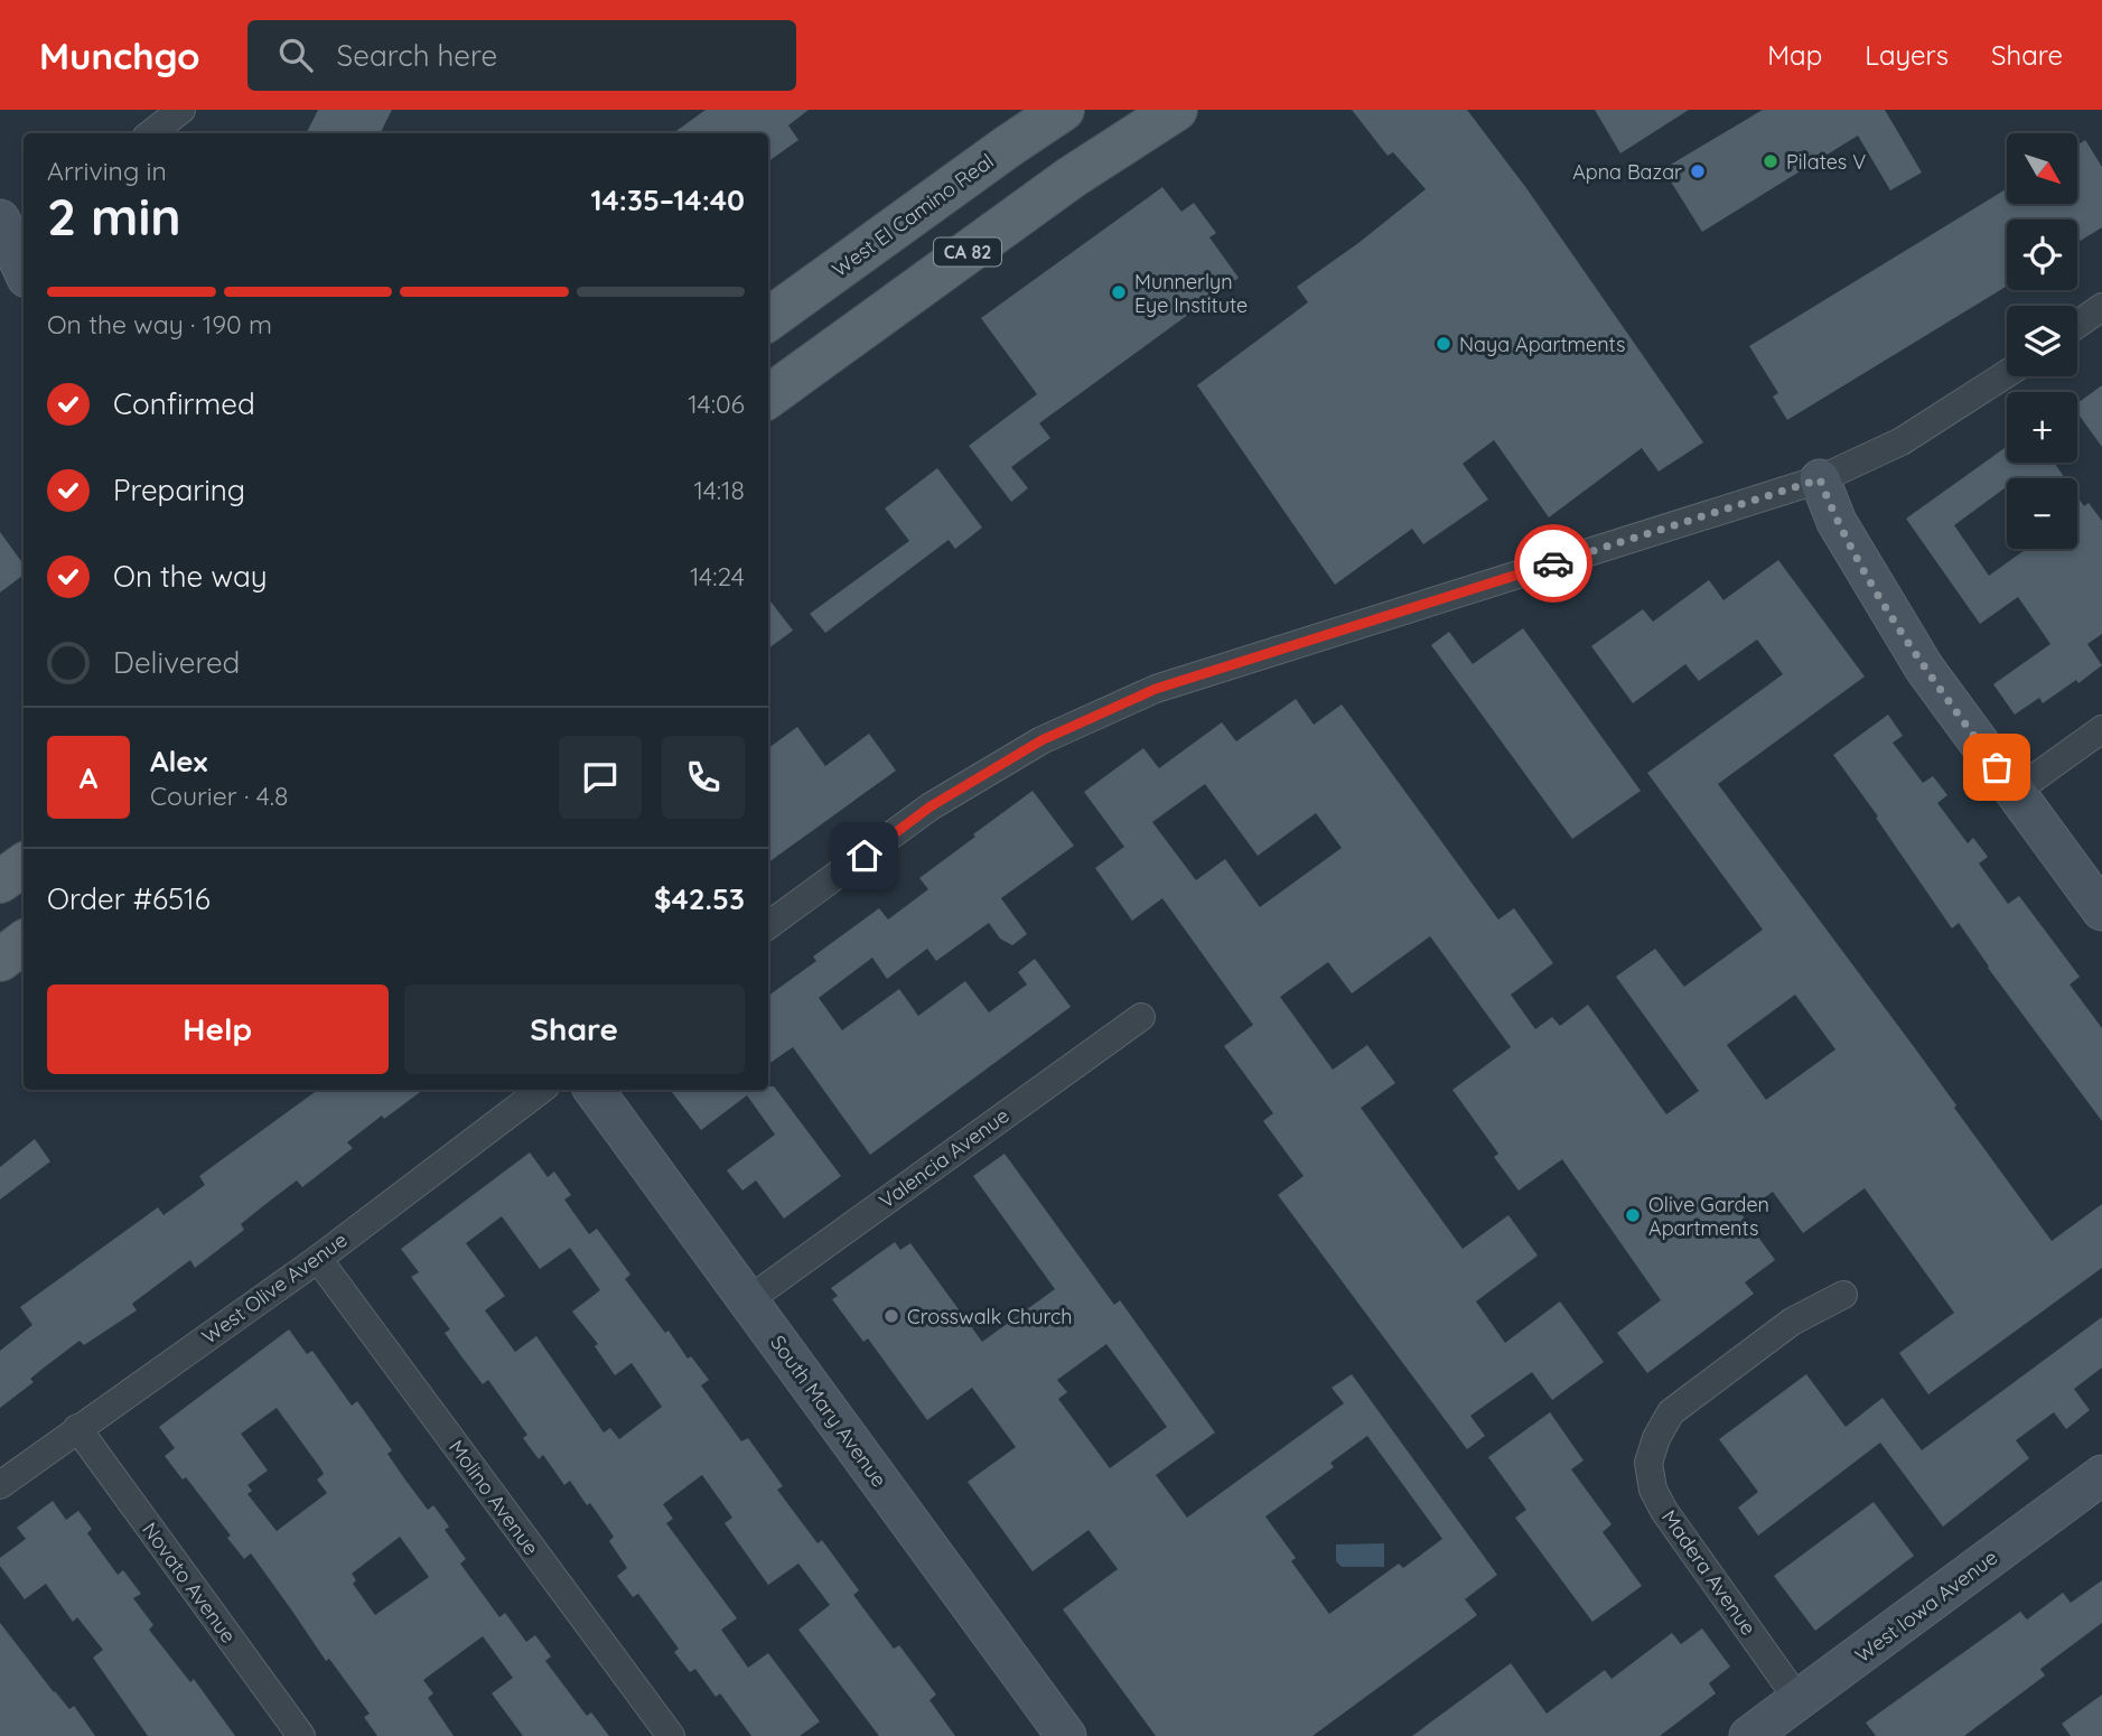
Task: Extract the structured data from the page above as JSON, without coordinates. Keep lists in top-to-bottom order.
{
  "streets": {
    "main road": ["West El Camino Real", "CA 82"],
    "street": [
      "Valencia Avenue",
      "West Olive Avenue",
      "South Mary Avenue",
      "Molino Avenue",
      "Madera Avenue",
      "Novato Avenue",
      "West Iowa Avenue"
    ]
  },
  "crossings": [
    ["Valencia Avenue", "South Mary Avenue"],
    ["West Olive Avenue", "Molino Avenue"],
    ["West Olive Avenue", "Novato Avenue"],
    ["Madera Avenue", "West Iowa Avenue"]
  ],
  "places": [
    "Pilates V",
    "Apna Bazar",
    "Munnerlyn Eye Institute",
    "Naya Apartments",
    "Olive Garden Apartments",
    "Crosswalk Church"
  ],
  "north": "bottom right",
  "page": {
    "header": "Munchgo",
    "search": "Search here",
    "nav": ["Map", "Layers", "Share"],
    "map_buttons": ["+", "−"],
    "heading": ["2 min", "Arriving in", "14:35–14:40"],
    "panel": [
      "Alex",
      "Courier · 4.8",
      "Order #6516",
      "$42.53"
    ],
    "bar": "On the way · 190 m",
    "list": [
      ["Confirmed", "14:06"],
      ["Preparing", "14:18"],
      ["On the way", "14:24"],
      "Delivered"
    ],
    "round": "A",
    "buttons": ["Help", "Share"]
  }
}
